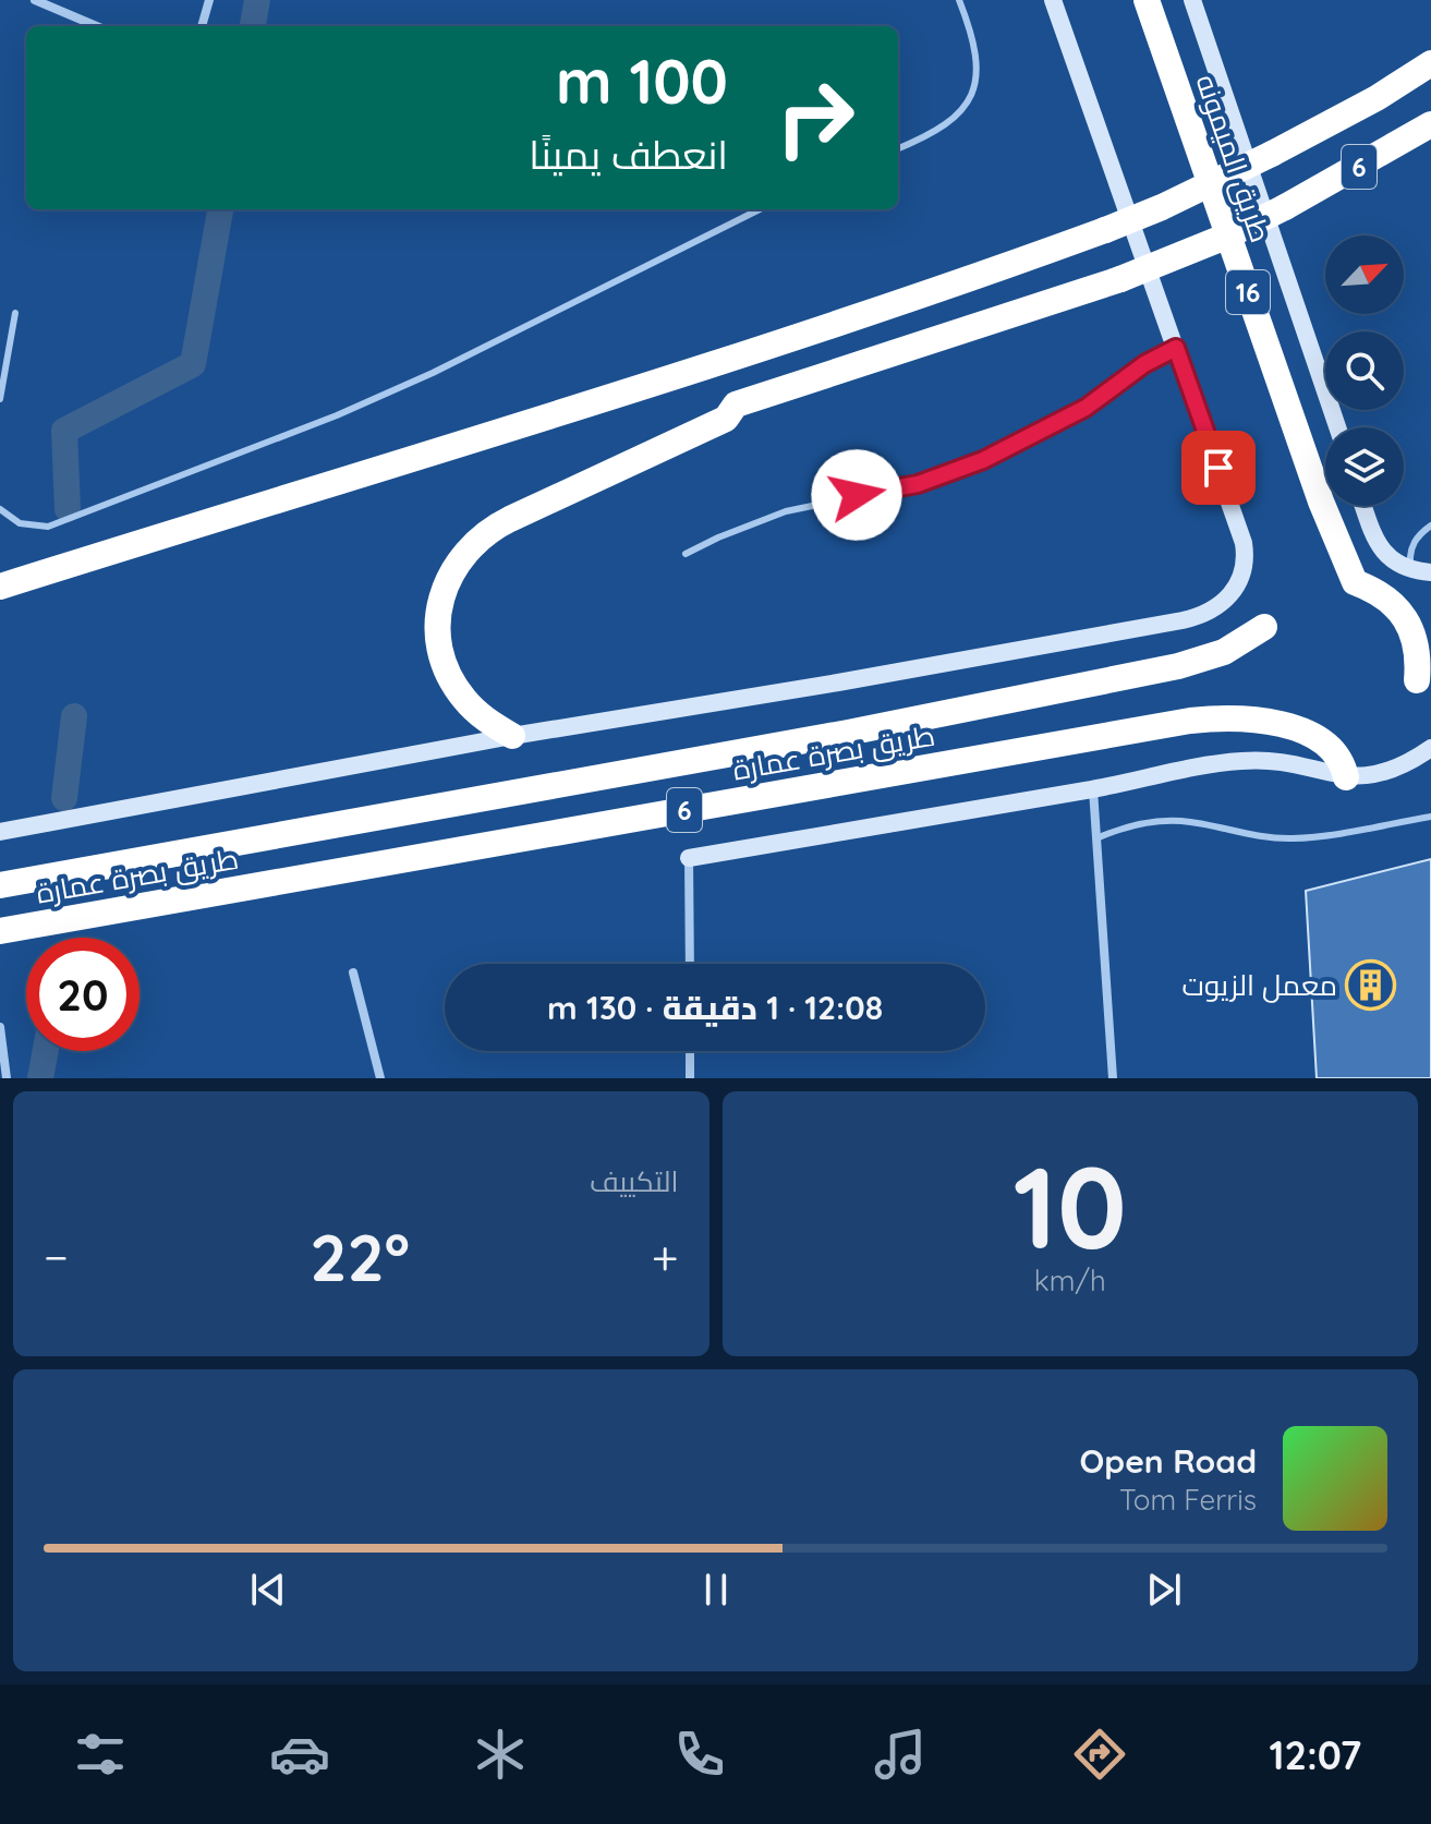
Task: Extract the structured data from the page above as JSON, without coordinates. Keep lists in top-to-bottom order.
{
  "streets": {
    "highway": [
      "طريق الميمونه",
      "6",
      "16",
      "طريق بصرة عمارة"
    ]
  },
  "places": {
    "building": ["معمل الزيوت"]
  },
  "north": "top right",
  "page": {
    "turn": ["100 m", "انعطف يمينًا"],
    "limit": "20",
    "trip": "12:08 · 1 دقيقة · 130 m",
    "tile": [
      ["10", "km/h"],
      "التكييف"
    ],
    "heat": ["−", "22°", "+"],
    "song": ["Open Road", "Tom Ferris"],
    "tabs": "12:07"
  }
}
